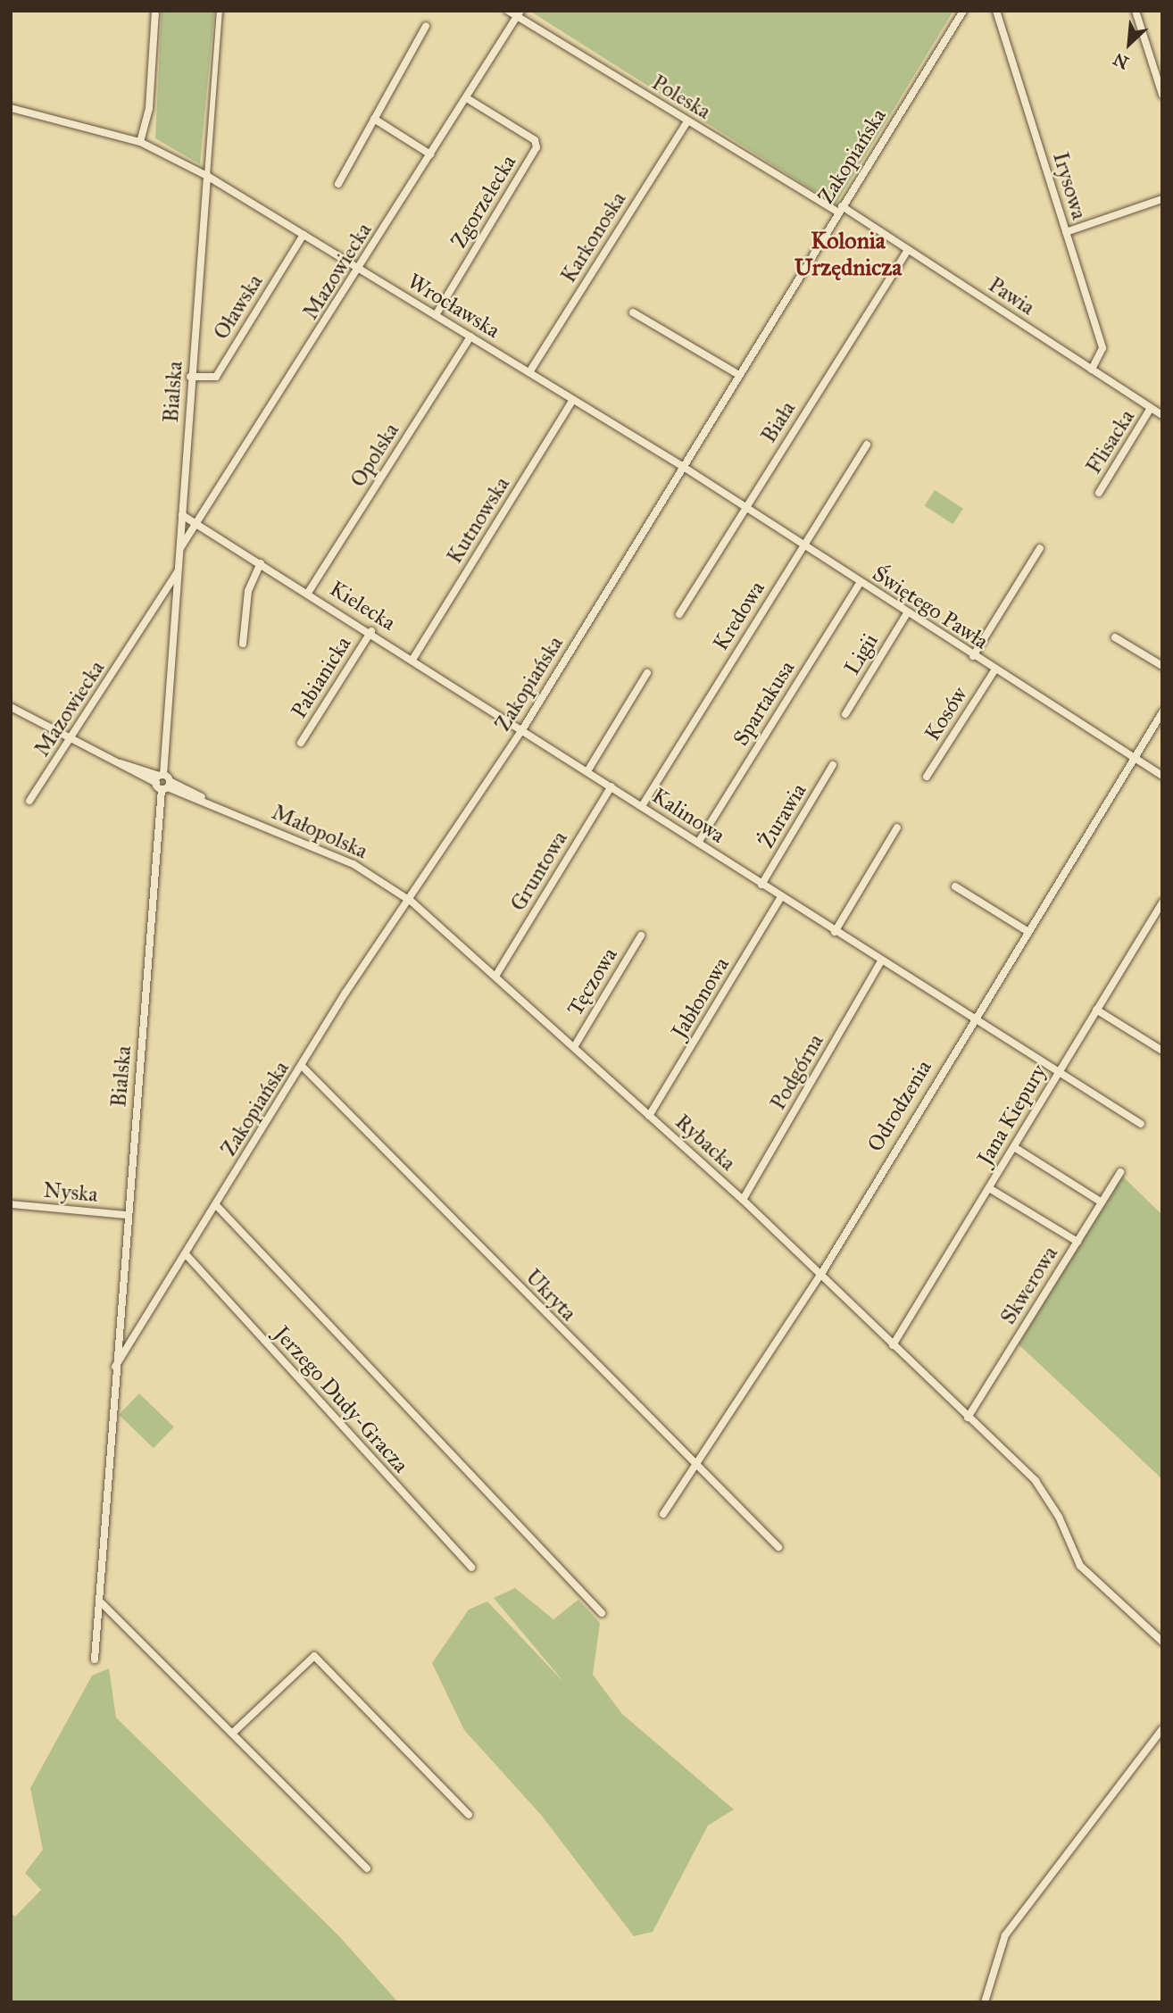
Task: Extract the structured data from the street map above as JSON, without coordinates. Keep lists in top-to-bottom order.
{
  "streets": {
    "street": [
      "Poleska",
      "Zakopiańska",
      "Irysowa",
      "Zgorzelecka",
      "Karkonoska",
      "Mazowiecka",
      "Pawia",
      "Wrocławska",
      "Oławska",
      "Bialska",
      "Biała",
      "Flisacka",
      "Opolska",
      "Kutnowska",
      "Kielecka",
      "Świętego Pawła",
      "Kredowa",
      "Ligii",
      "Pabianicka",
      "Spartakusa",
      "Kosów",
      "Kalinowa",
      "Żurawia",
      "Małopolska",
      "Gruntowa",
      "Tęczowa",
      "Jabłonowa",
      "Podgórna",
      "Odrodzenia",
      "Jana Kiepury",
      "Rybacka",
      "Nyska",
      "Skwerowa",
      "Ukryta",
      "Jerzego Dudy-Gracza"
    ]
  },
  "crossings": [
    ["Poleska", "Zakopiańska"],
    ["Poleska", "Karkonoska"],
    ["Poleska", "Mazowiecka"],
    ["Poleska", "Pawia"],
    ["Zakopiańska", "Pawia"],
    ["Zakopiańska", "Wrocławska"],
    ["Zakopiańska", "Bialska"],
    ["Zakopiańska", "Kielecka"],
    ["Zakopiańska", "Świętego Pawła"],
    ["Zakopiańska", "Kalinowa"],
    ["Zakopiańska", "Małopolska"],
    ["Zakopiańska", "Rybacka"],
    ["Zakopiańska", "Ukryta"],
    ["Zakopiańska", "Jerzego Dudy-Gracza"],
    ["Irysowa", "Pawia"],
    ["Zgorzelecka", "Mazowiecka"],
    ["Zgorzelecka", "Wrocławska"],
    ["Karkonoska", "Wrocławska"],
    ["Mazowiecka", "Wrocławska"],
    ["Mazowiecka", "Bialska"],
    ["Mazowiecka", "Kielecka"],
    ["Mazowiecka", "Małopolska"],
    ["Pawia", "Biała"],
    ["Pawia", "Flisacka"],
    ["Wrocławska", "Oławska"],
    ["Wrocławska", "Bialska"],
    ["Wrocławska", "Opolska"],
    ["Wrocławska", "Kutnowska"],
    ["Wrocławska", "Świętego Pawła"],
    ["Oławska", "Bialska"],
    ["Bialska", "Kielecka"],
    ["Bialska", "Małopolska"],
    ["Bialska", "Nyska"],
    ["Biała", "Świętego Pawła"],
    ["Opolska", "Kielecka"],
    ["Kutnowska", "Kielecka"],
    ["Kielecka", "Pabianicka"],
    ["Kielecka", "Kalinowa"],
    ["Świętego Pawła", "Kredowa"],
    ["Świętego Pawła", "Ligii"],
    ["Świętego Pawła", "Spartakusa"],
    ["Świętego Pawła", "Kosów"],
    ["Świętego Pawła", "Odrodzenia"],
    ["Kredowa", "Kalinowa"],
    ["Spartakusa", "Kalinowa"],
    ["Kalinowa", "Żurawia"],
    ["Kalinowa", "Gruntowa"],
    ["Kalinowa", "Jabłonowa"],
    ["Kalinowa", "Podgórna"],
    ["Kalinowa", "Odrodzenia"],
    ["Kalinowa", "Jana Kiepury"],
    ["Małopolska", "Rybacka"],
    ["Gruntowa", "Rybacka"],
    ["Tęczowa", "Rybacka"],
    ["Jabłonowa", "Rybacka"],
    ["Podgórna", "Rybacka"],
    ["Odrodzenia", "Rybacka"],
    ["Odrodzenia", "Ukryta"],
    ["Jana Kiepury", "Rybacka"],
    ["Rybacka", "Skwerowa"]
  ],
  "districts": ["Kolonia Urzędnicza"],
  "north": "bottom left"
}
